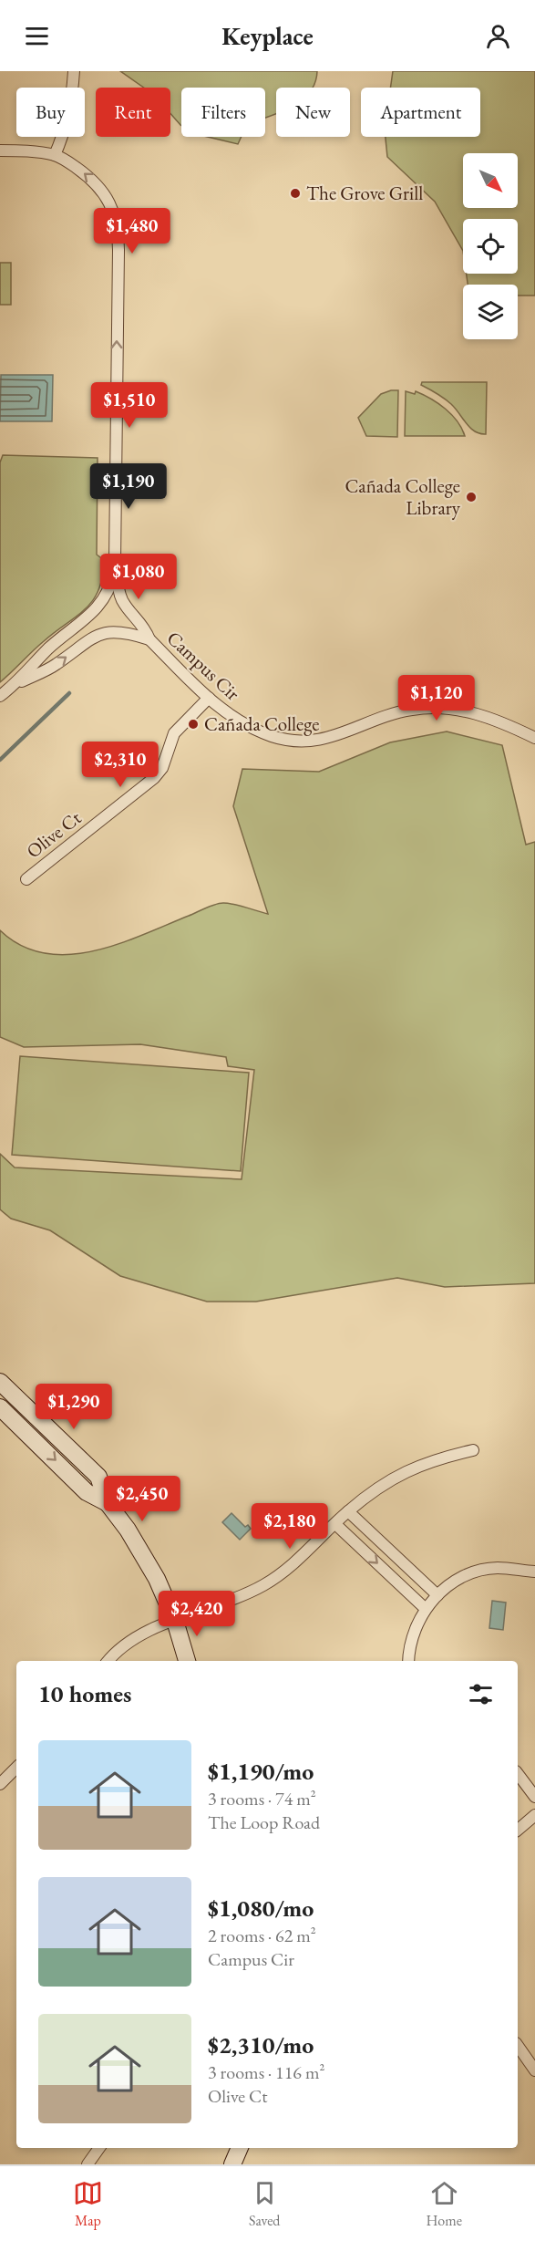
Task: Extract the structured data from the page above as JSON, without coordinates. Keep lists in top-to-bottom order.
{
  "streets": {
    "street": ["Campus Cir", "Olive Ct"]
  },
  "crossings": [
    ["Campus Cir", "Olive Ct"]
  ],
  "places": ["The Grove Grill", "Cañada College Library", "Cañada College"],
  "north": "bottom right",
  "page": {
    "header": "Keyplace",
    "chip": [
      "Buy",
      "Rent",
      "Filters",
      "New",
      "Apartment"
    ],
    "price": [
      "$1,480",
      "$1,510",
      "$1,190",
      "$1,080",
      "$1,120",
      "$2,310",
      "$1,290",
      "$2,450",
      "$2,180",
      "$2,420"
    ],
    "heading": "10 homes",
    "list": [
      {
        "name": "$1,190/mo",
        "note": "3 rooms · 74 m² · The Loop Road"
      },
      {
        "name": "$1,080/mo",
        "note": "2 rooms · 62 m² · Campus Cir"
      },
      {
        "name": "$2,310/mo",
        "note": "3 rooms · 116 m² · Olive Ct"
      }
    ],
    "tabs": ["Map", "Saved", "Home"]
  }
}
